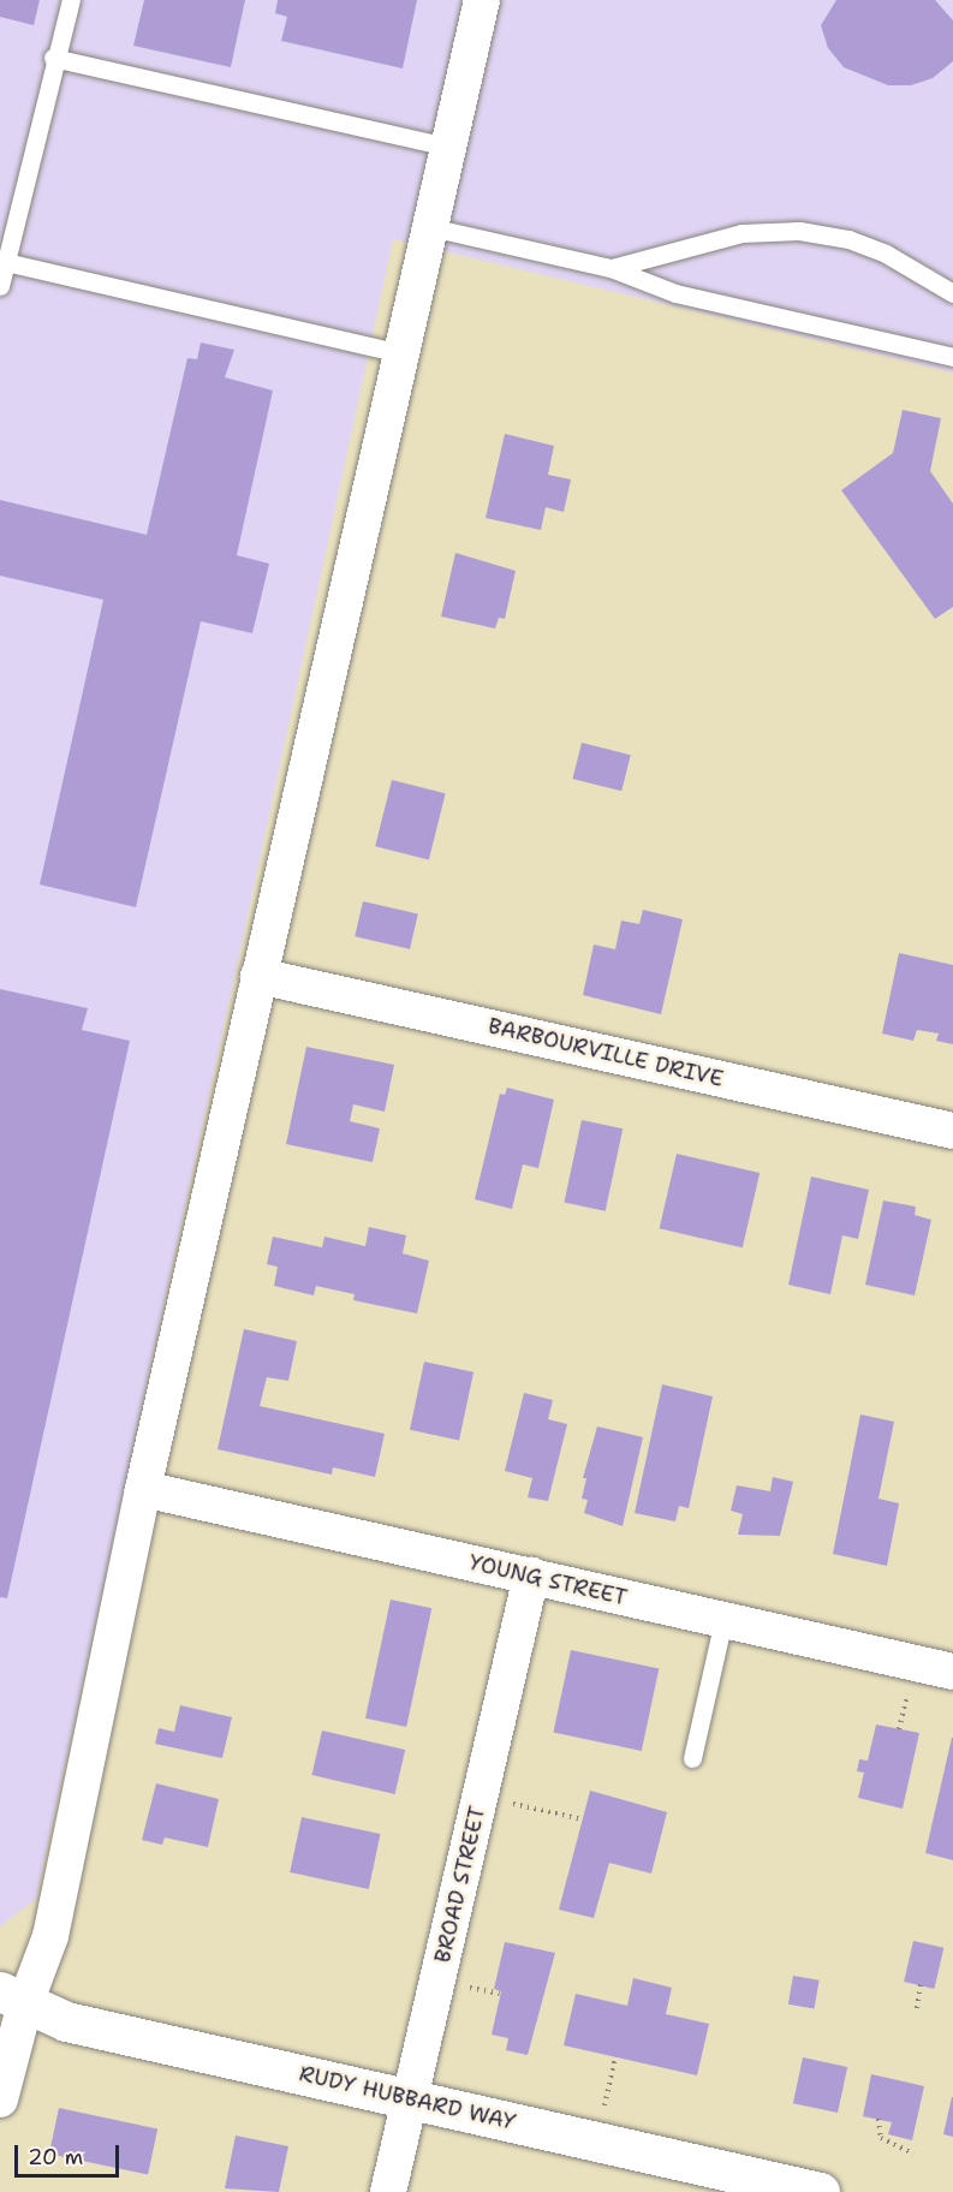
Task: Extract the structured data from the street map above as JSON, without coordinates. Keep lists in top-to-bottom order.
{
  "streets": {
    "street": [
      "BARBOURVILLE DRIVE",
      "YOUNG STREET",
      "BROAD STREET",
      "RUDY HUBBARD WAY"
    ]
  },
  "crossings": [
    ["YOUNG STREET", "BROAD STREET"],
    ["BROAD STREET", "RUDY HUBBARD WAY"]
  ],
  "scale_bar": "20 m"
}
